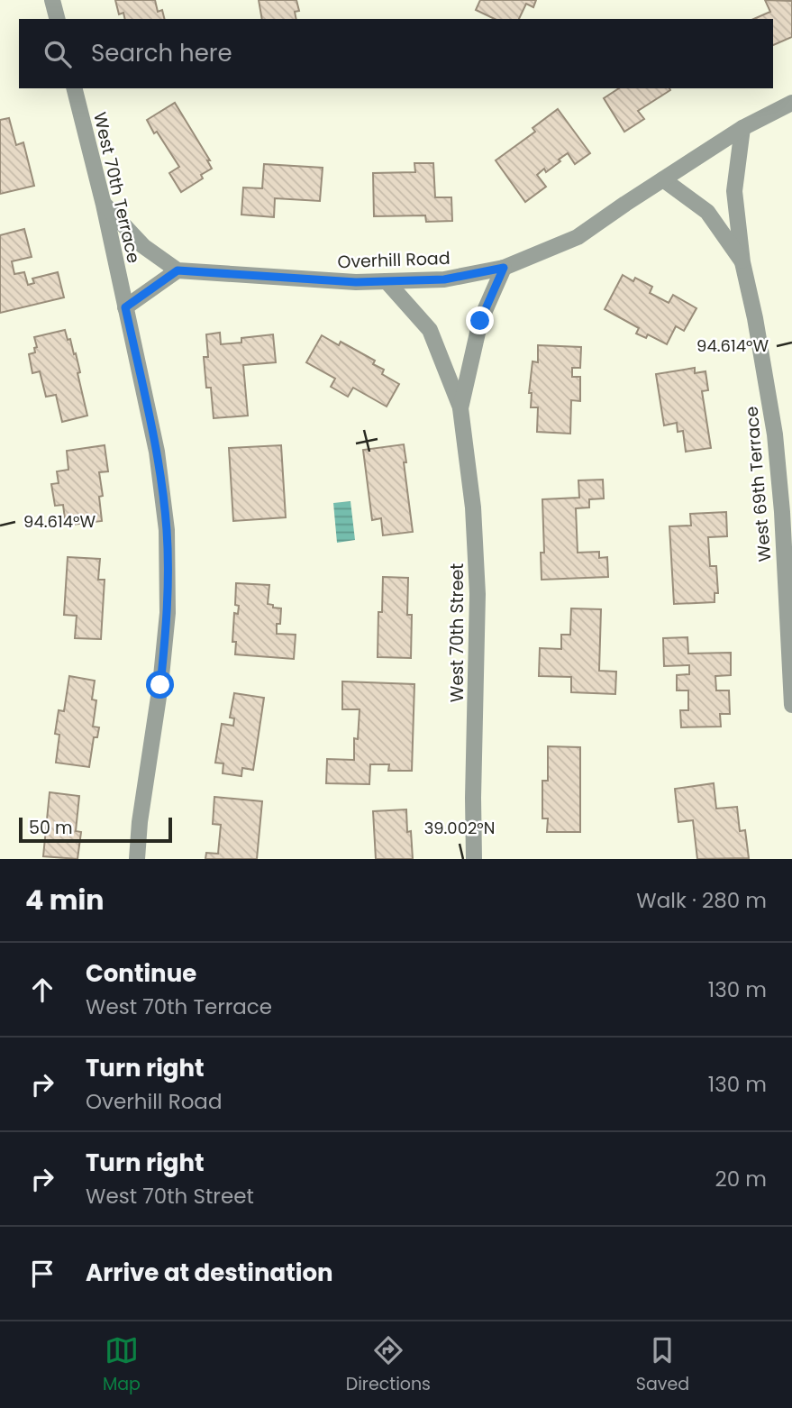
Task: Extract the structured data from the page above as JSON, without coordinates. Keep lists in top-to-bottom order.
{
  "streets": {
    "street": [
      "West 70th Terrace",
      "Overhill Road",
      "West 69th Terrace",
      "West 70th Street"
    ]
  },
  "crossings": [
    ["Overhill Road", "West 69th Terrace"],
    ["Overhill Road", "West 70th Street"]
  ],
  "scale_bar": "50 m",
  "page": {
    "search": "Search here",
    "scale": "50 m",
    "heading": ["4 min", "Walk · 280 m"],
    "list": [
      ["Continue", "West 70th Terrace", "130 m"],
      ["Turn right", "Overhill Road", "130 m"],
      ["Turn right", "West 70th Street", "20 m"],
      "Arrive at destination"
    ],
    "nav": ["Map", "Directions", "Saved"]
  },
  "coordinates": ["94.614°W", "39.002°N"]
}
